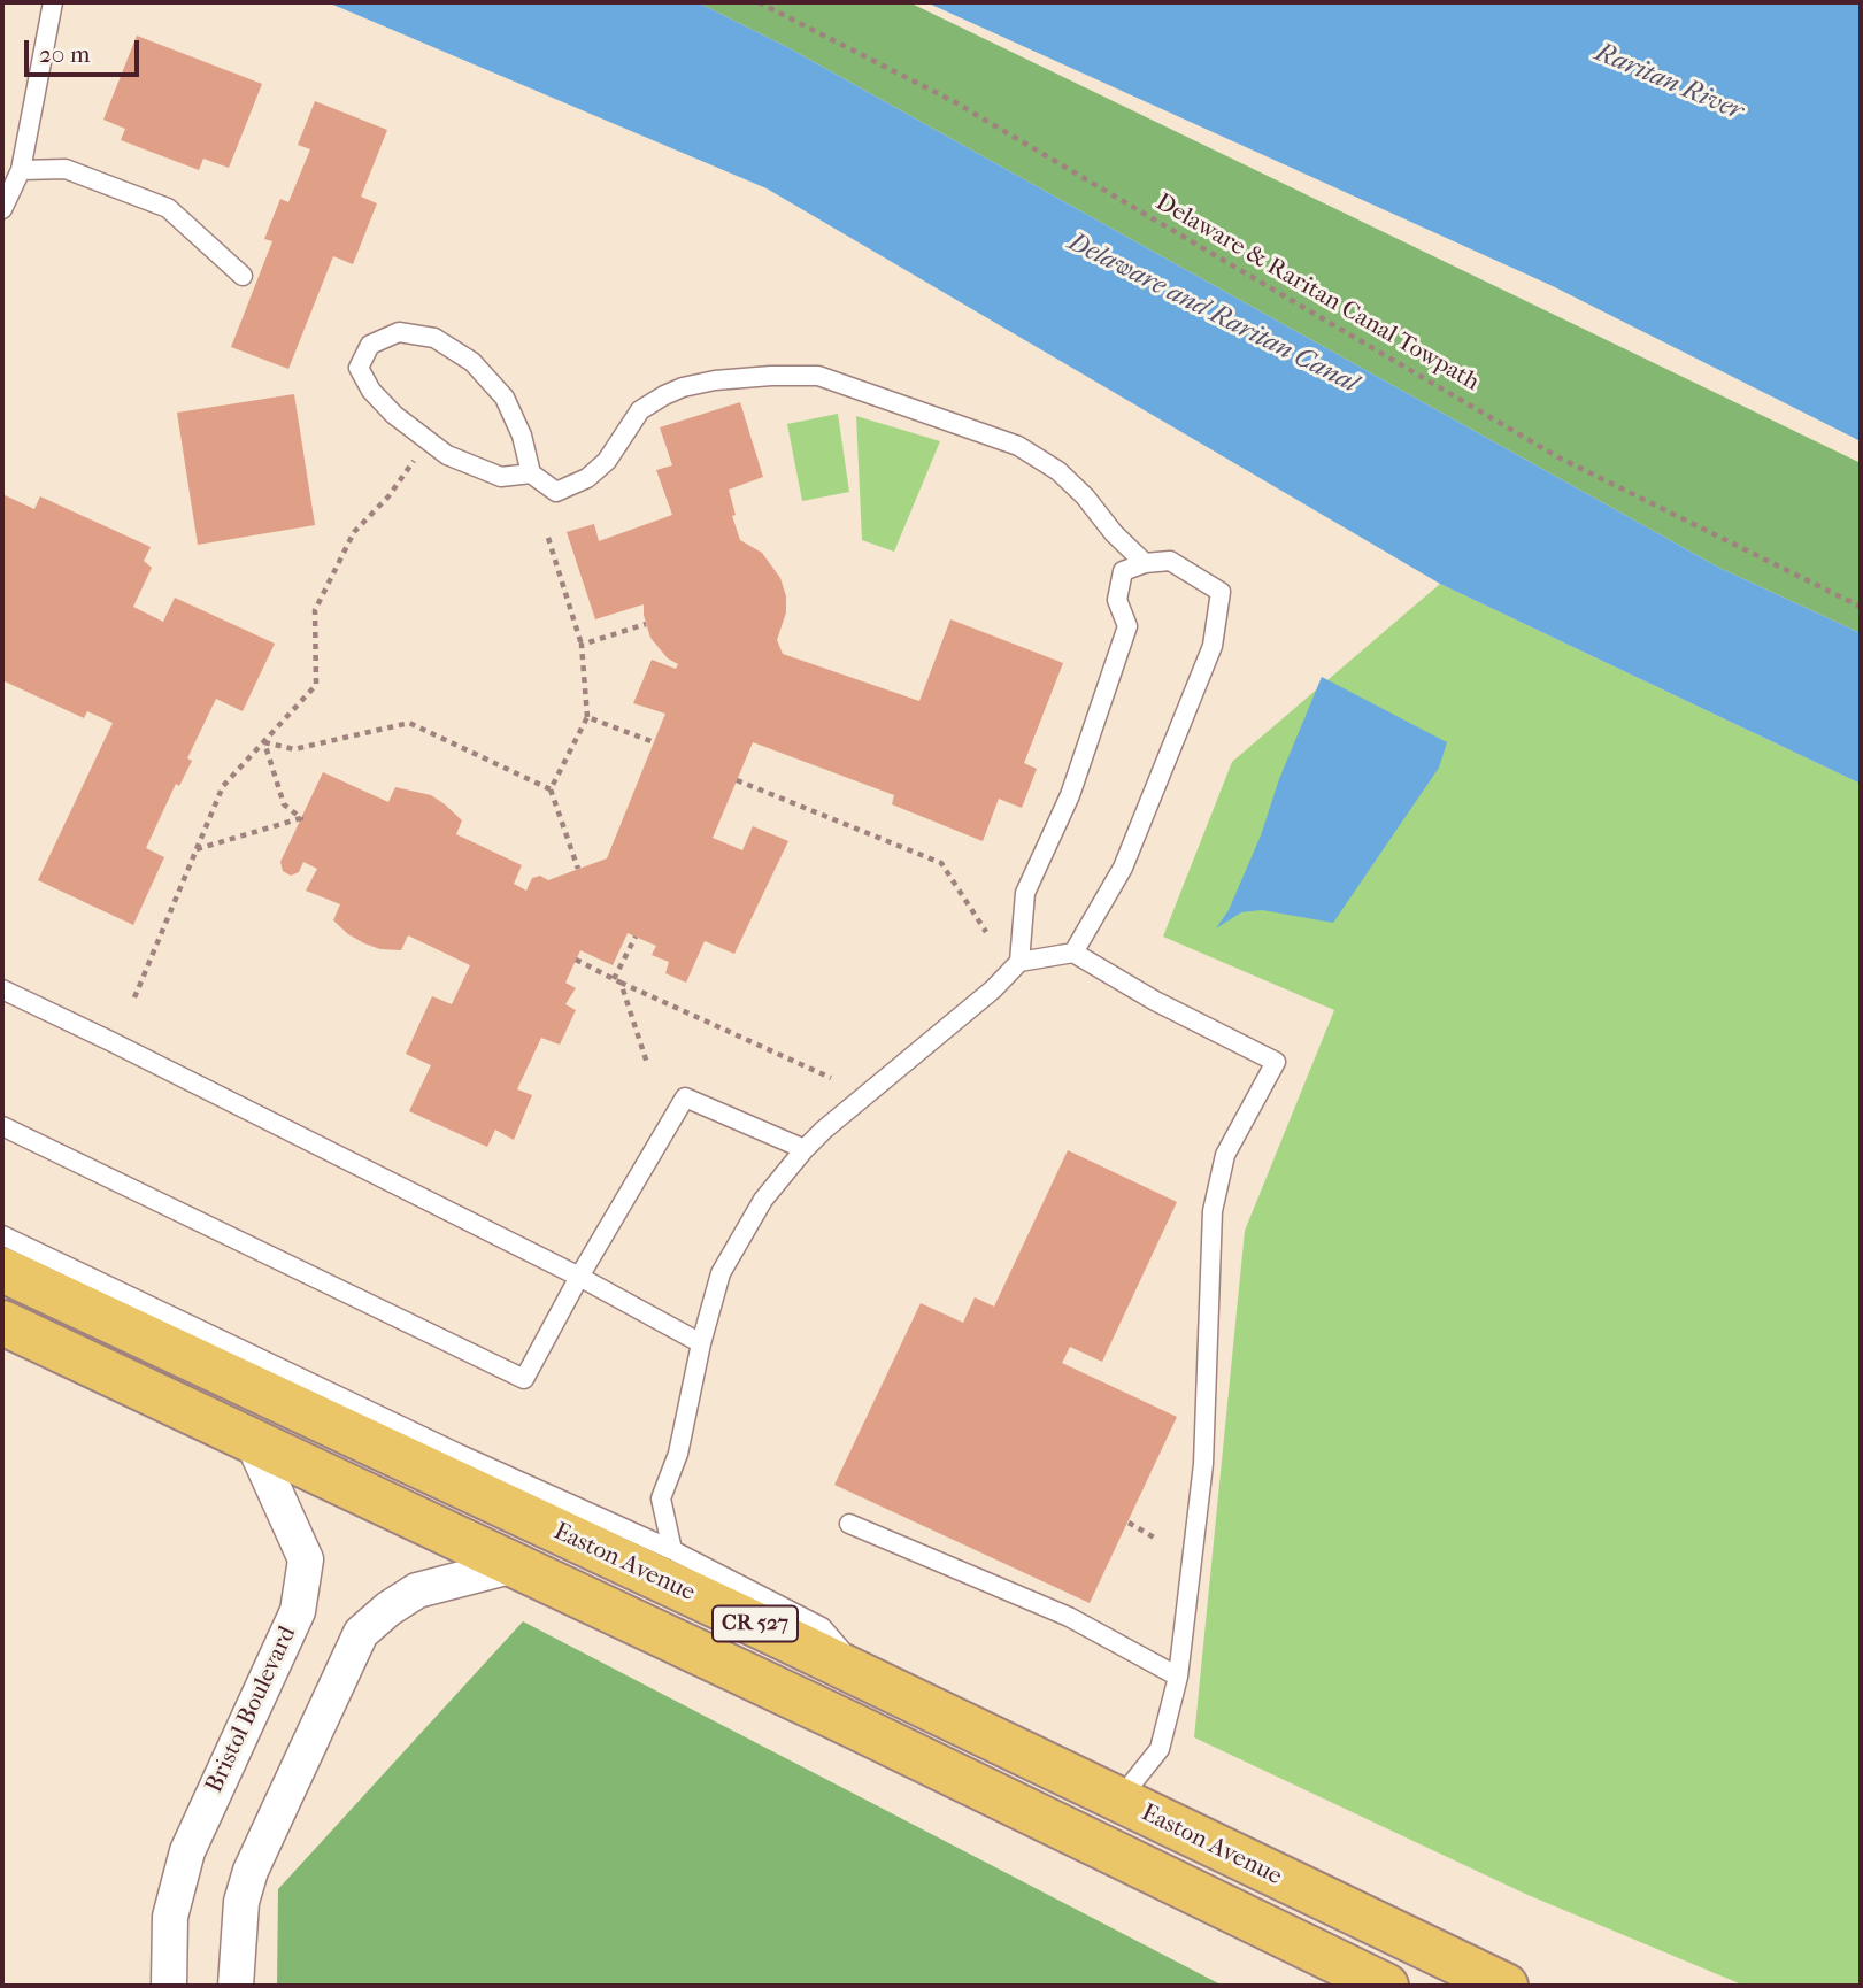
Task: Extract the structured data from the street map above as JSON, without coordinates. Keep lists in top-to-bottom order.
{
  "streets": {
    "main road": ["Easton Avenue", "CR 527"],
    "street": ["Bristol Boulevard"],
    "path": ["Delaware & Raritan Canal Towpath"]
  },
  "crossings": [
    ["Easton Avenue", "Bristol Boulevard"]
  ],
  "water": ["Raritan River", "Delaware and Raritan Canal"],
  "scale_bar": "20 m"
}
